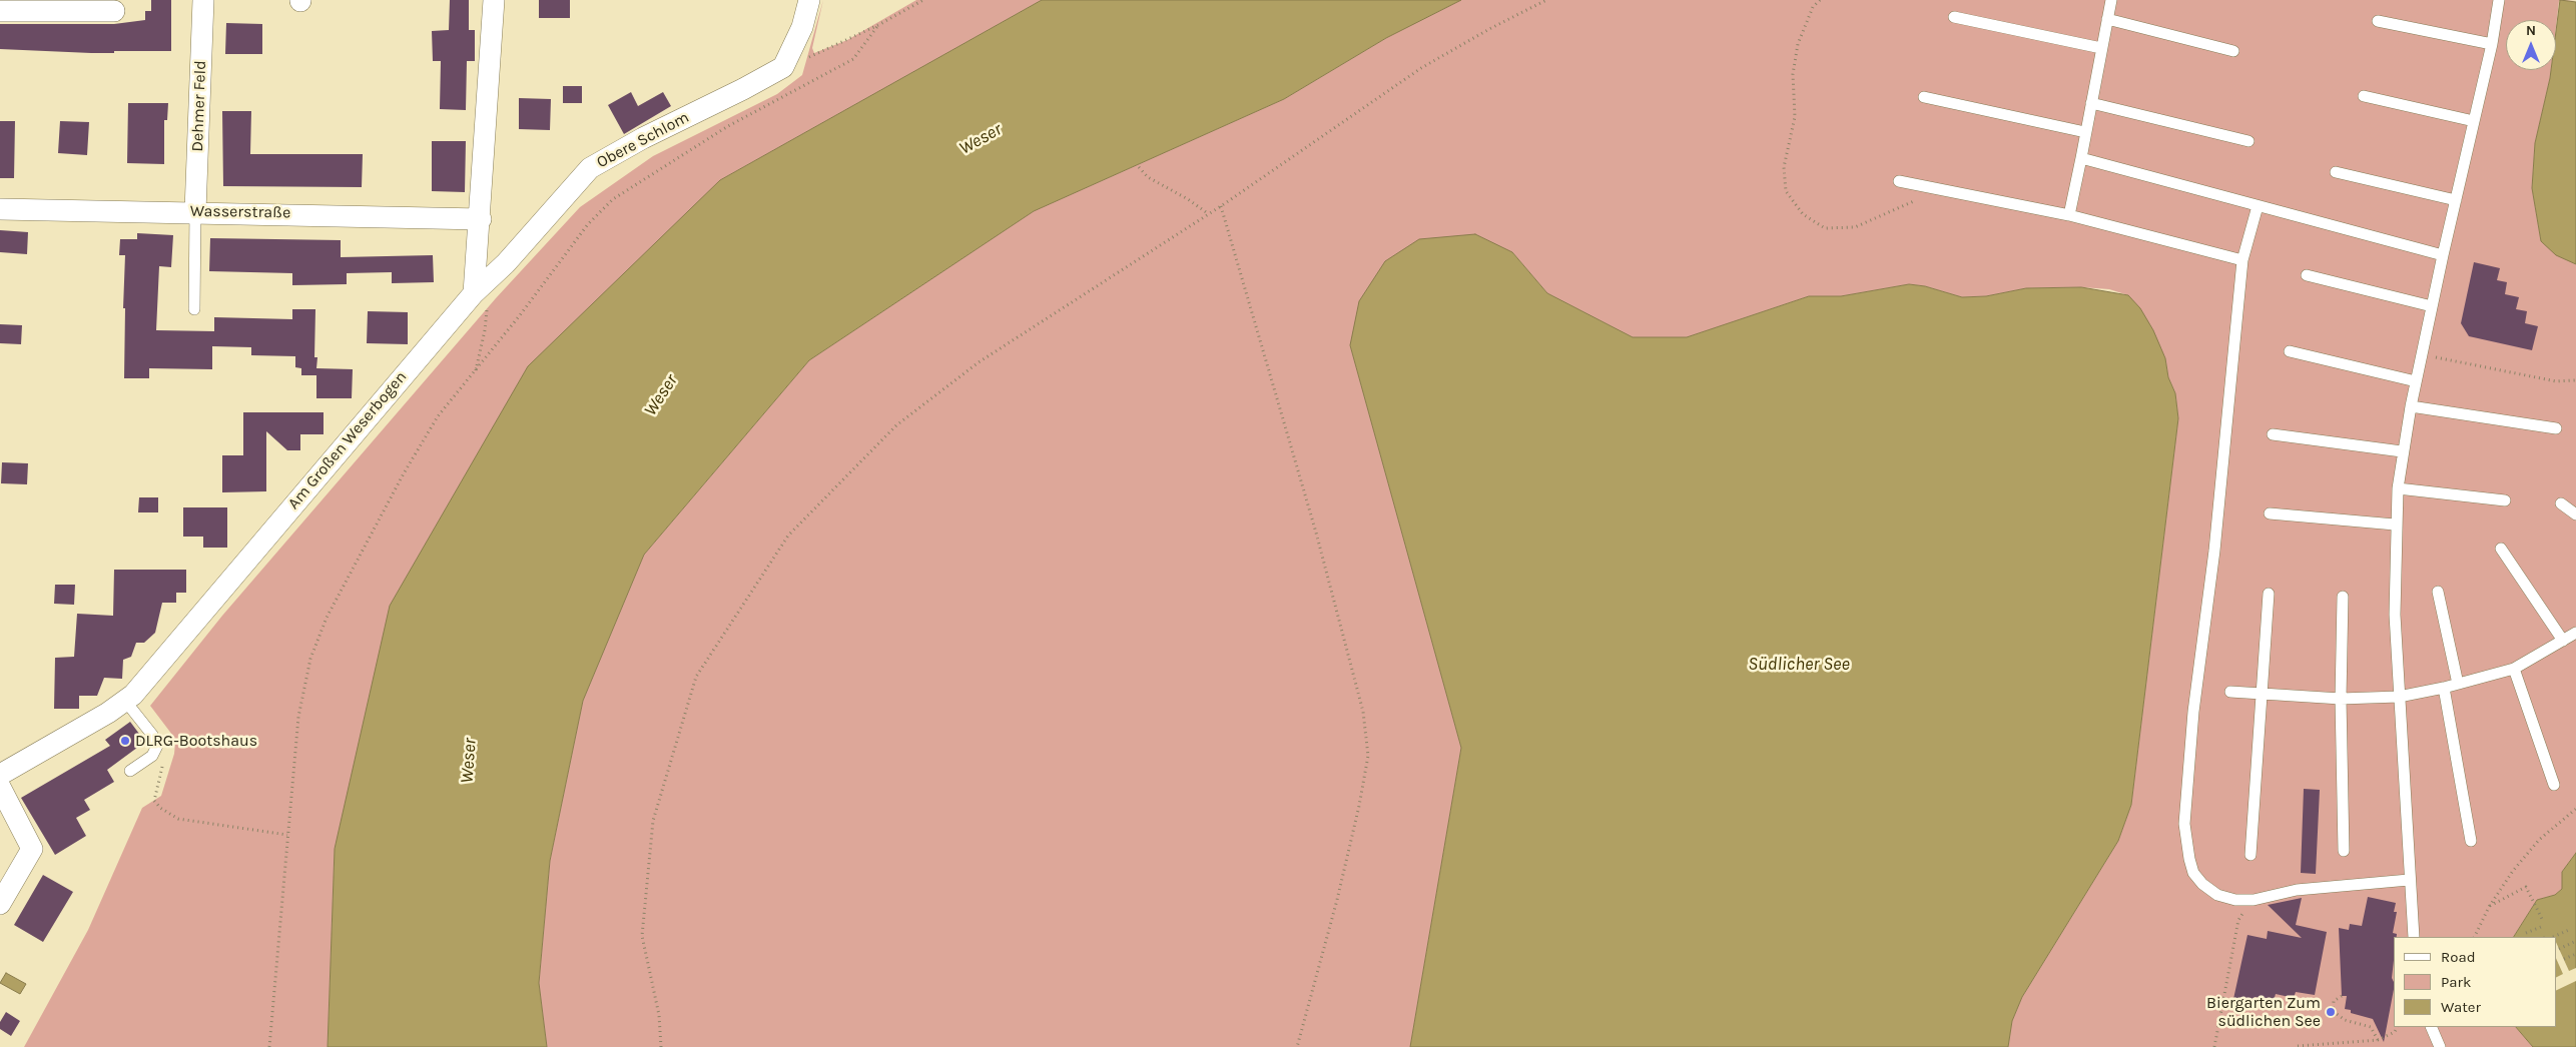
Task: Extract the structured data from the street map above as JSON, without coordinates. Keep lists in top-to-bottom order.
{
  "streets": {
    "street": [
      "Dehmer Feld",
      "Obere Schlom",
      "Wasserstraße",
      "Am Großen Weserbogen"
    ]
  },
  "crossings": [
    ["Dehmer Feld", "Wasserstraße"],
    ["Obere Schlom", "Am Großen Weserbogen"]
  ],
  "water": ["Weser", "Südlicher See"],
  "places": ["DLRG-Bootshaus", "Biergarten Zum südlichen See"],
  "legend": ["Road", "Park", "Water"],
  "north": "top"
}
